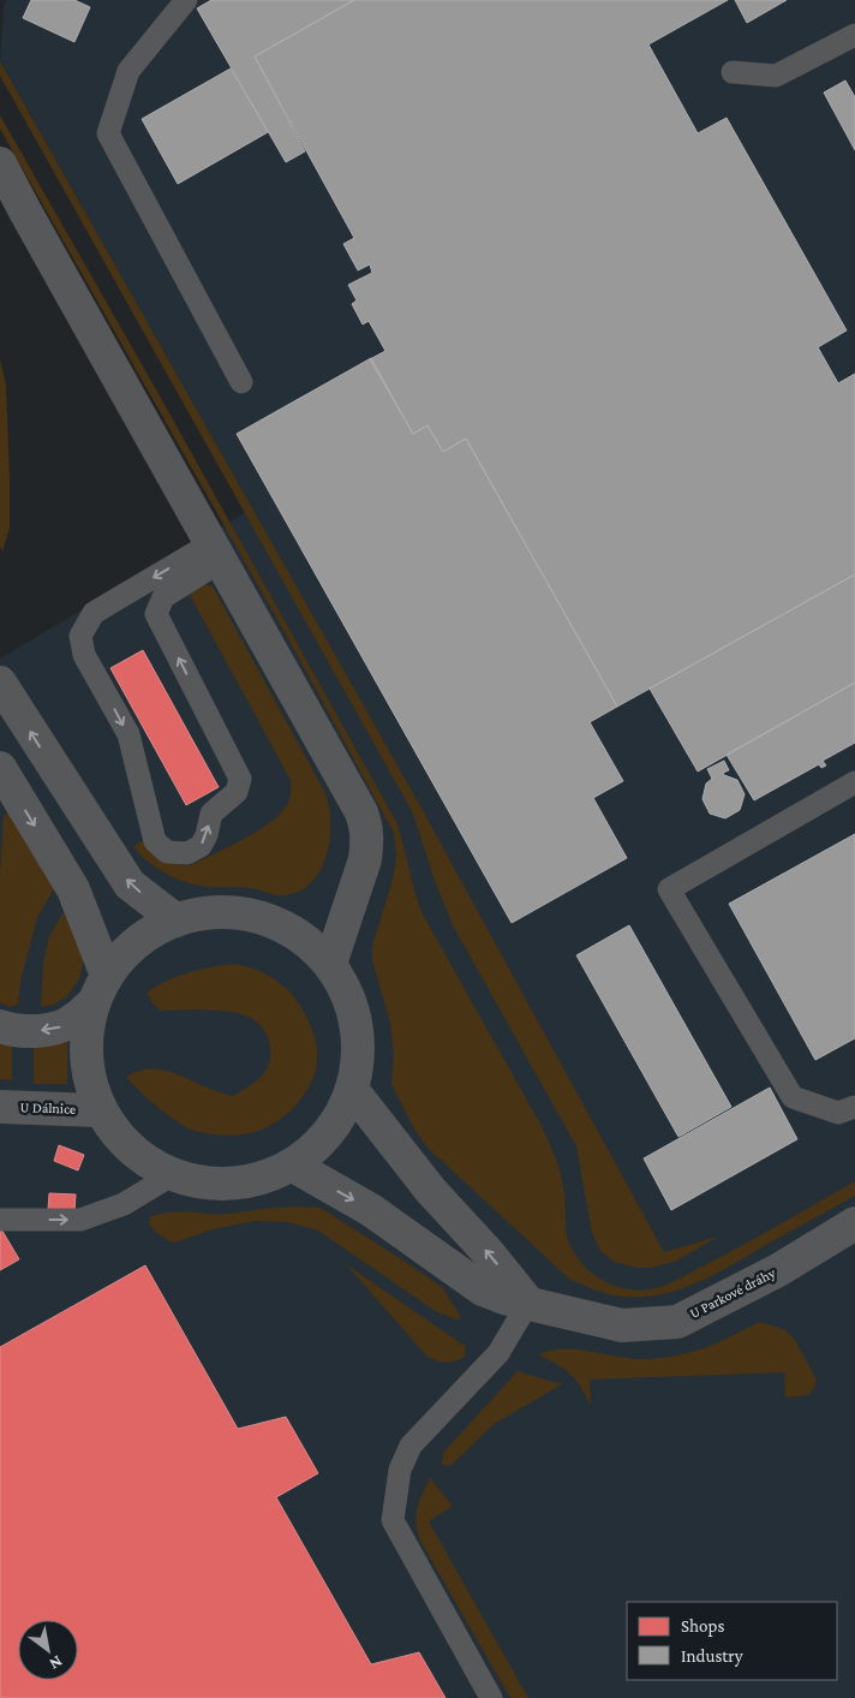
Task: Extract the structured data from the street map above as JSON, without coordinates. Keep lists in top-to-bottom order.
{
  "streets": {
    "street": ["U Dálnice", "U Parkové dráhy"]
  },
  "legend": ["Shops", "Industry"],
  "north": "bottom right"
}
